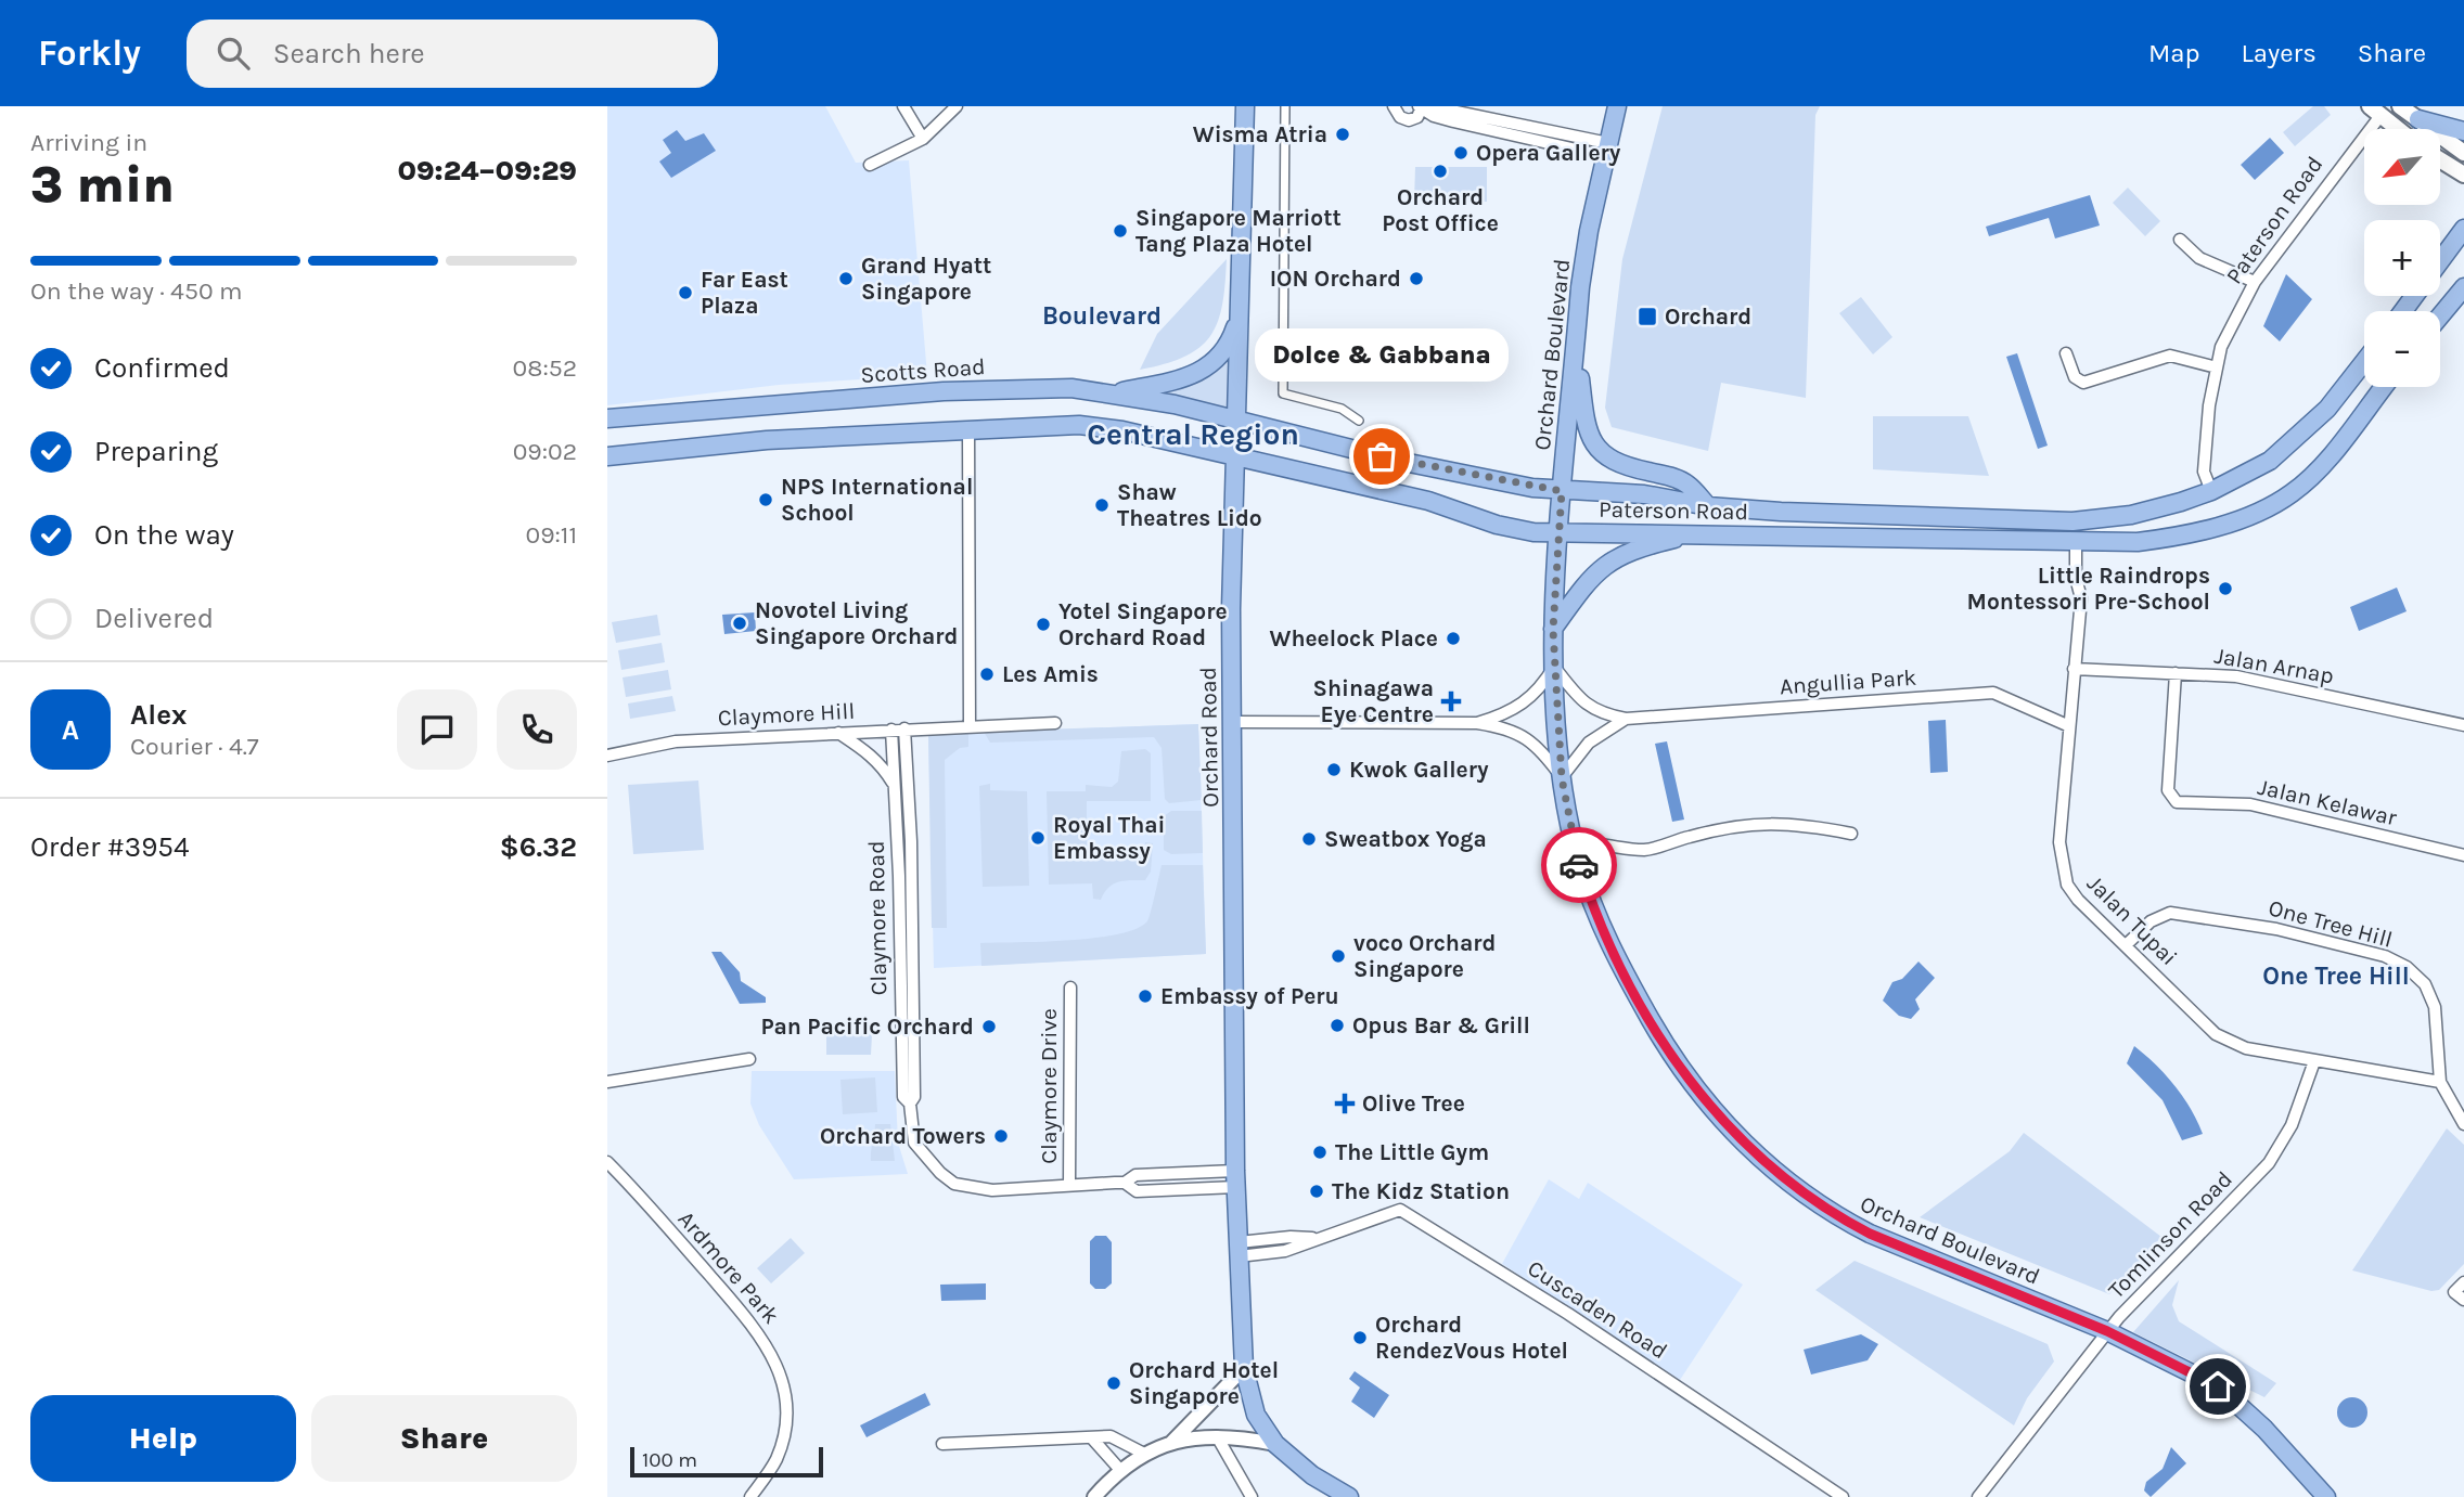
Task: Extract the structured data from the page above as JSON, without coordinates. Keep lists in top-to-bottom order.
{
  "streets": {
    "main road": [
      "Paterson Road",
      "Orchard Boulevard",
      "Scotts Road",
      "Orchard Road"
    ],
    "street": [
      "Jalan Arnap",
      "Angullia Park",
      "Claymore Hill",
      "Jalan Kelawar",
      "Claymore Road",
      "Jalan Tupai",
      "One Tree Hill",
      "Claymore Drive",
      "Tomlinson Road",
      "Ardmore Park",
      "Cuscaden Road"
    ]
  },
  "crossings": [
    ["Paterson Road", "Orchard Boulevard"],
    ["Paterson Road", "Scotts Road"],
    ["Paterson Road", "Orchard Road"],
    ["Paterson Road", "Jalan Tupai"],
    ["Orchard Boulevard", "Angullia Park"],
    ["Orchard Boulevard", "Tomlinson Road"],
    ["Scotts Road", "Orchard Road"],
    ["Jalan Arnap", "Jalan Kelawar"],
    ["Jalan Arnap", "Jalan Tupai"],
    ["Angullia Park", "Jalan Tupai"],
    ["Claymore Hill", "Claymore Road"],
    ["Orchard Road", "Claymore Road"],
    ["Orchard Road", "Cuscaden Road"],
    ["Claymore Road", "Claymore Drive"],
    ["Jalan Tupai", "One Tree Hill"],
    ["Jalan Tupai", "Tomlinson Road"]
  ],
  "districts": ["Boulevard", "Central Region", "One Tree Hill"],
  "places": {
    "other": [
      "Wisma Atria",
      "Opera Gallery",
      "Orchard Post Office",
      "Singapore Marriott Tang Plaza Hotel",
      "Grand Hyatt Singapore",
      "ION Orchard",
      "Far East Plaza",
      "Dolce & Gabbana",
      "NPS International School",
      "Shaw Theatres Lido",
      "Little Raindrops Montessori Pre-School",
      "Novotel Living Singapore Orchard",
      "Yotel Singapore Orchard Road",
      "Wheelock Place",
      "Les Amis",
      "Kwok Gallery",
      "Royal Thai Embassy",
      "Sweatbox Yoga",
      "voco Orchard Singapore",
      "Embassy of Peru",
      "Opus Bar & Grill",
      "Pan Pacific Orchard",
      "Orchard Towers",
      "The Little Gym",
      "The Kidz Station",
      "Orchard RendezVous Hotel",
      "Orchard Hotel Singapore"
    ],
    "transit": ["Orchard"],
    "health": ["Shinagawa Eye Centre", "Olive Tree"]
  },
  "scale_bar": "100 m",
  "north": "bottom left",
  "page": {
    "header": "Forkly",
    "search": "Search here",
    "nav": ["Map", "Layers", "Share"],
    "heading": ["3 min", "Arriving in", "09:24–09:29"],
    "panel": [
      "Alex",
      "Courier · 4.7",
      "Order #3954",
      "$6.32"
    ],
    "map_buttons": ["+", "−"],
    "bar": "On the way · 450 m",
    "list": [
      ["Confirmed", "08:52"],
      ["Preparing", "09:02"],
      ["On the way", "09:11"],
      "Delivered"
    ],
    "bubble": "Dolce & Gabbana",
    "round": "A",
    "buttons": ["Help", "Share"],
    "scale": "100 m"
  }
}
